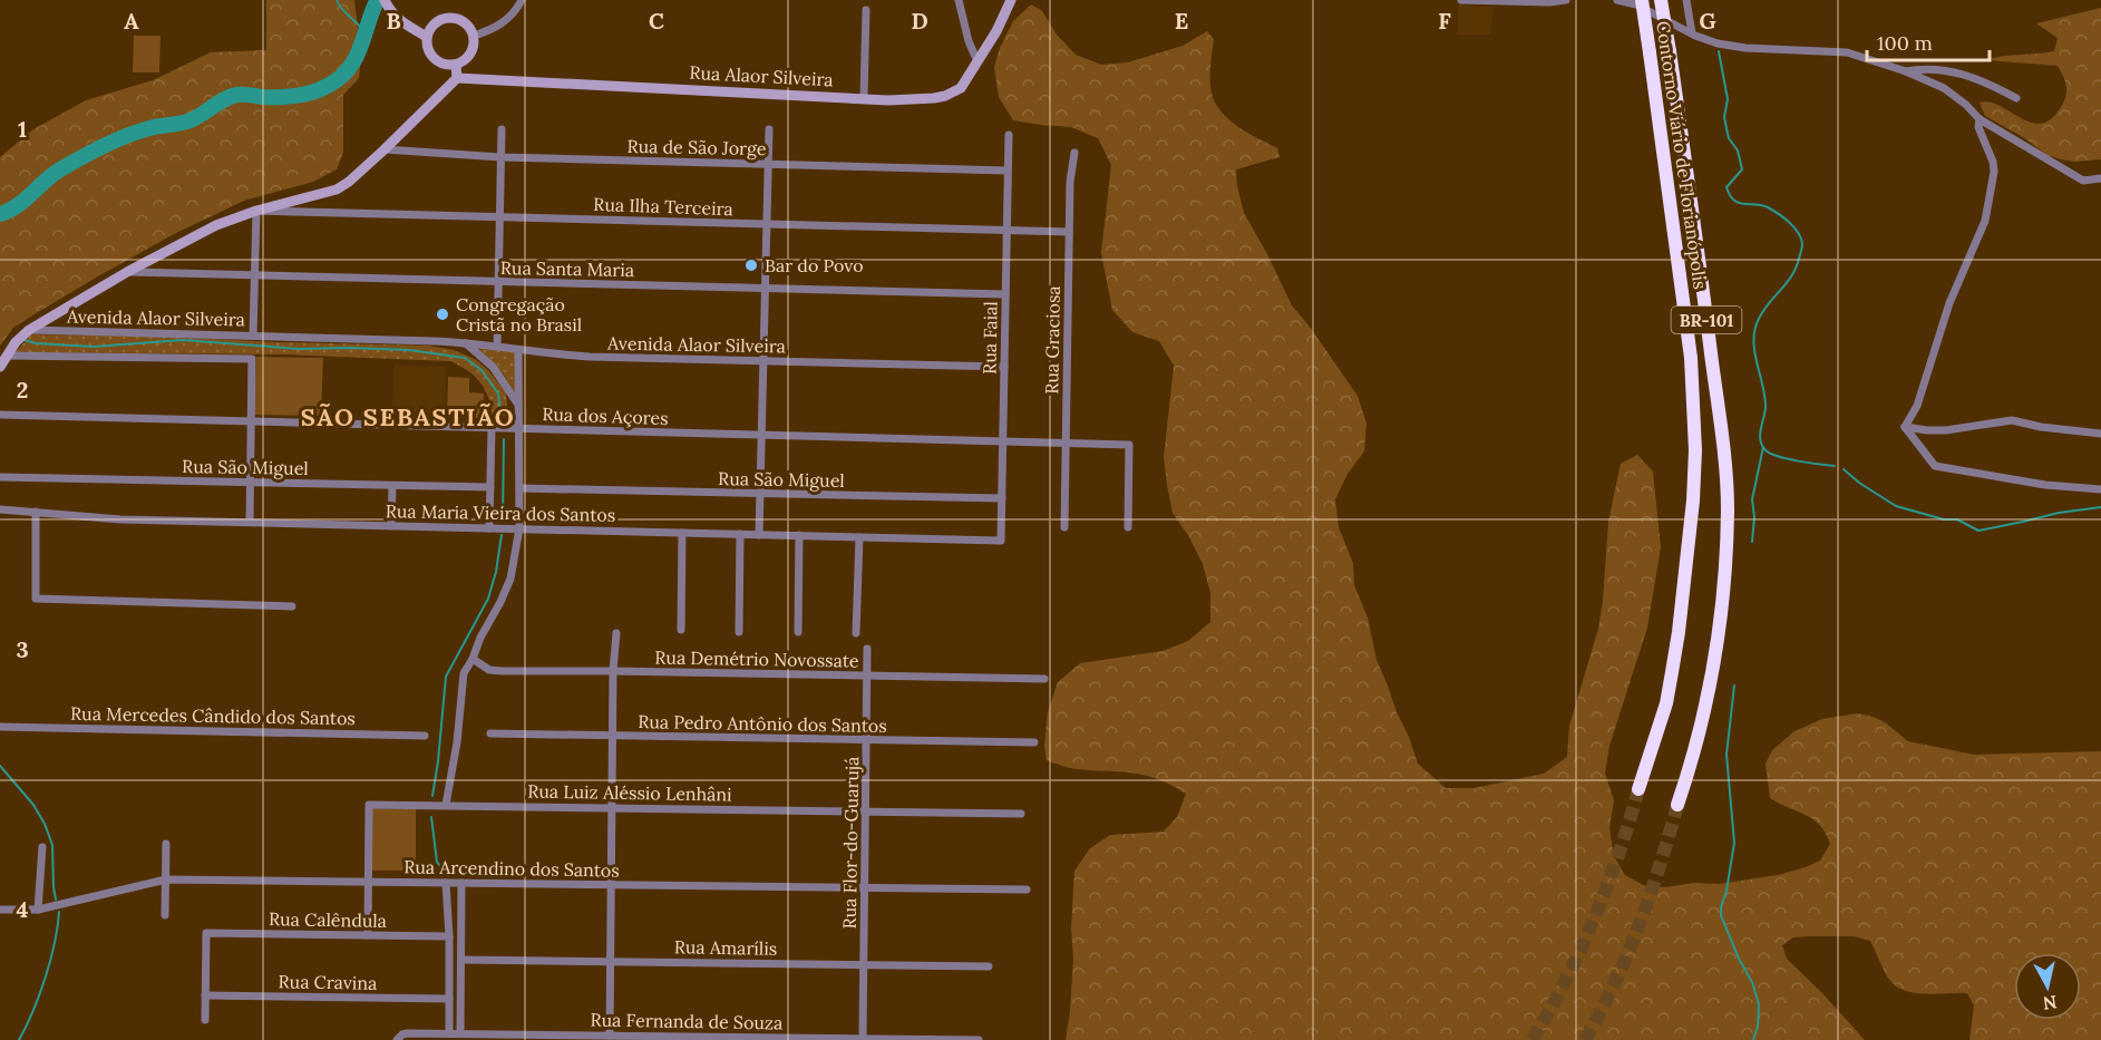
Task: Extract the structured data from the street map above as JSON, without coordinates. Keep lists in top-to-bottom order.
{
  "streets": {
    "highway": ["Contorno Viário de Florianópolis", "BR-101"],
    "street": [
      "Rua Alaor Silveira",
      "Rua de São Jorge",
      "Rua Ilha Terceira",
      "Rua Santa Maria",
      "Avenida Alaor Silveira",
      "Rua Faial",
      "Rua Graciosa",
      "Rua dos Açores",
      "Rua São Miguel",
      "Rua Maria Vieira dos Santos",
      "Rua Demétrio Novossate",
      "Rua Mercedes Cândido dos Santos",
      "Rua Pedro Antônio dos Santos",
      "Rua Luiz Aléssio Lenhâni",
      "Rua Flor-do-Guarujá",
      "Rua Arcendino dos Santos",
      "Rua Calêndula",
      "Rua Amarílis",
      "Rua Cravina",
      "Rua Fernanda de Souza"
    ]
  },
  "crossings": [
    ["Rua de São Jorge", "Rua Faial"],
    ["Rua Ilha Terceira", "Rua Faial"],
    ["Rua Ilha Terceira", "Rua Graciosa"],
    ["Rua Santa Maria", "Rua Faial"],
    ["Avenida Alaor Silveira", "Rua Faial"],
    ["Rua Faial", "Rua dos Açores"],
    ["Rua Faial", "Rua São Miguel"],
    ["Rua Faial", "Rua Maria Vieira dos Santos"],
    ["Rua Graciosa", "Rua dos Açores"],
    ["Rua Demétrio Novossate", "Rua Flor-do-Guarujá"],
    ["Rua Pedro Antônio dos Santos", "Rua Flor-do-Guarujá"],
    ["Rua Luiz Aléssio Lenhâni", "Rua Flor-do-Guarujá"],
    ["Rua Luiz Aléssio Lenhâni", "Rua Arcendino dos Santos"],
    ["Rua Luiz Aléssio Lenhâni", "Rua Calêndula"],
    ["Rua Flor-do-Guarujá", "Rua Arcendino dos Santos"],
    ["Rua Flor-do-Guarujá", "Rua Amarílis"],
    ["Rua Flor-do-Guarujá", "Rua Fernanda de Souza"],
    ["Rua Calêndula", "Rua Cravina"]
  ],
  "districts": ["SÃO SEBASTIÃO"],
  "places": ["Bar do Povo", "Congregação Cristã no Brasil"],
  "scale_bar": "100 m",
  "north": "bottom",
  "grid": {
    "columns": [
      "A",
      "B",
      "C",
      "D",
      "E",
      "F",
      "G"
    ],
    "rows": [
      "1",
      "2",
      "3",
      "4"
    ]
  }
}
